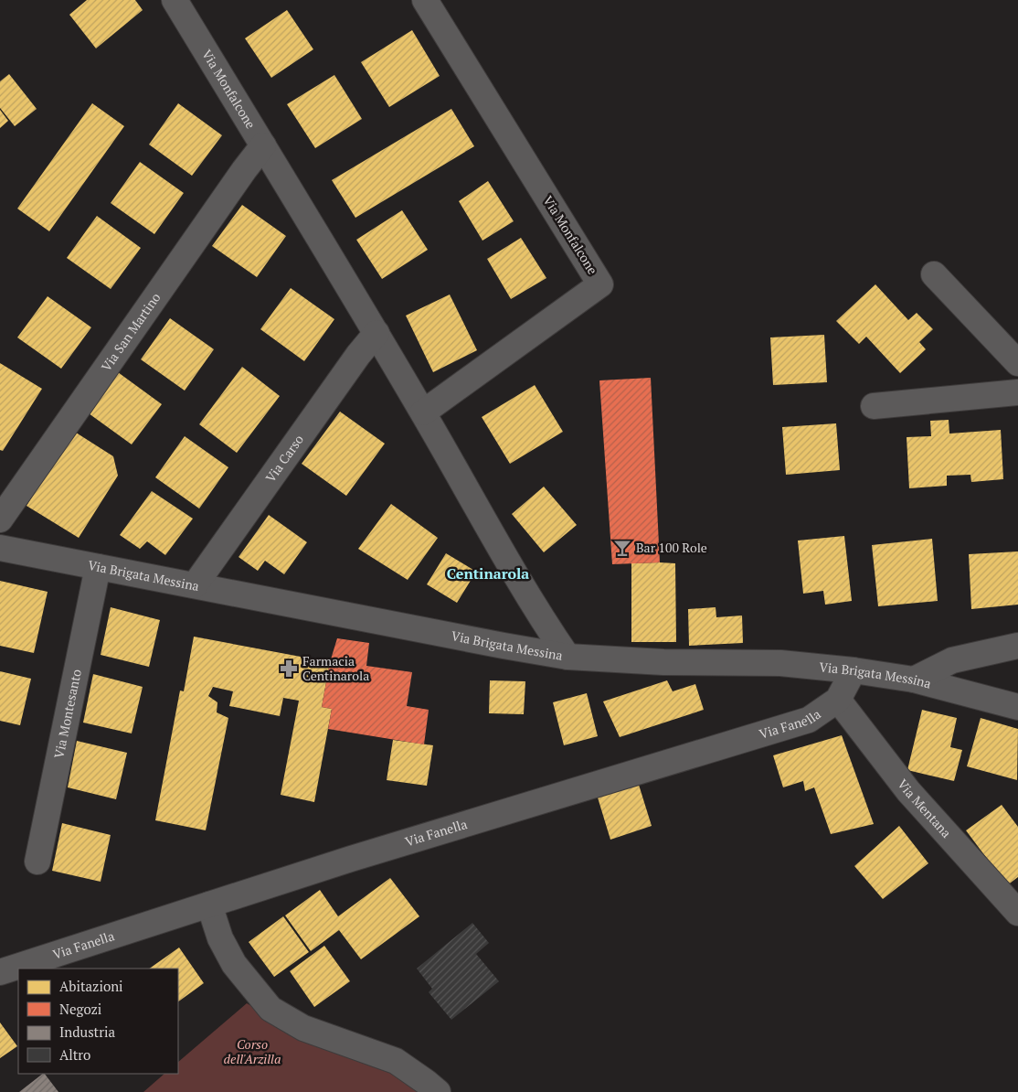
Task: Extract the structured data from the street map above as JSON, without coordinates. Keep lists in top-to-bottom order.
{
  "streets": {
    "street": [
      "Via Monfalcone",
      "Via San Martino",
      "Via Carso",
      "Via Brigata Messina",
      "Via Montesanto",
      "Via Fanella",
      "Via Mentana"
    ]
  },
  "crossings": [
    ["Via Monfalcone", "Via San Martino"],
    ["Via Monfalcone", "Via Carso"],
    ["Via Monfalcone", "Via Brigata Messina"],
    ["Via Carso", "Via Brigata Messina"],
    ["Via Brigata Messina", "Via Montesanto"],
    ["Via Brigata Messina", "Via Fanella"],
    ["Via Fanella", "Via Mentana"]
  ],
  "districts": ["Centinarola"],
  "parks": ["Corso dell'Arzilla"],
  "places": {
    "bar": ["Bar 100 Role"],
    "pharmacy": ["Farmacia Centinarola"]
  },
  "legend": [
    "Abitazioni",
    "Negozi",
    "Industria",
    "Altro"
  ]
}
